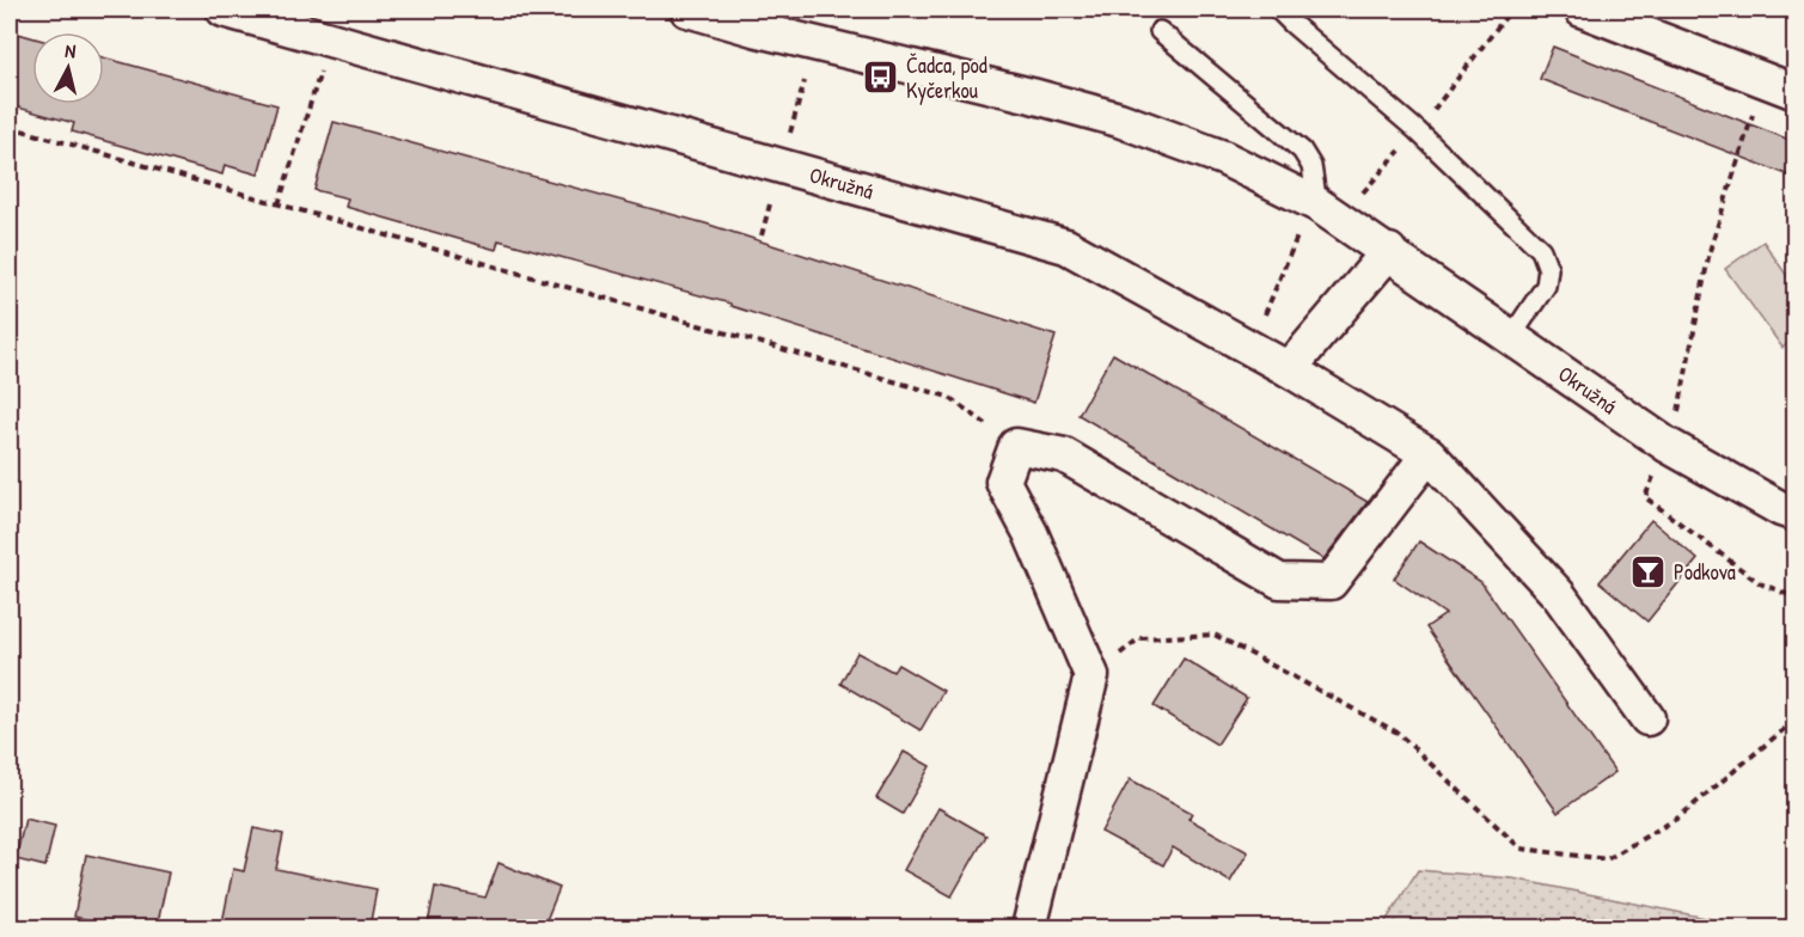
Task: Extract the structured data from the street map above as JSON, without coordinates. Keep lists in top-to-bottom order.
{
  "streets": {
    "street": ["Okružná"]
  },
  "places": {
    "bus stop": ["Čadca, pod Kyčerkou"],
    "bar": ["Podkova"]
  },
  "north": "top"
}
